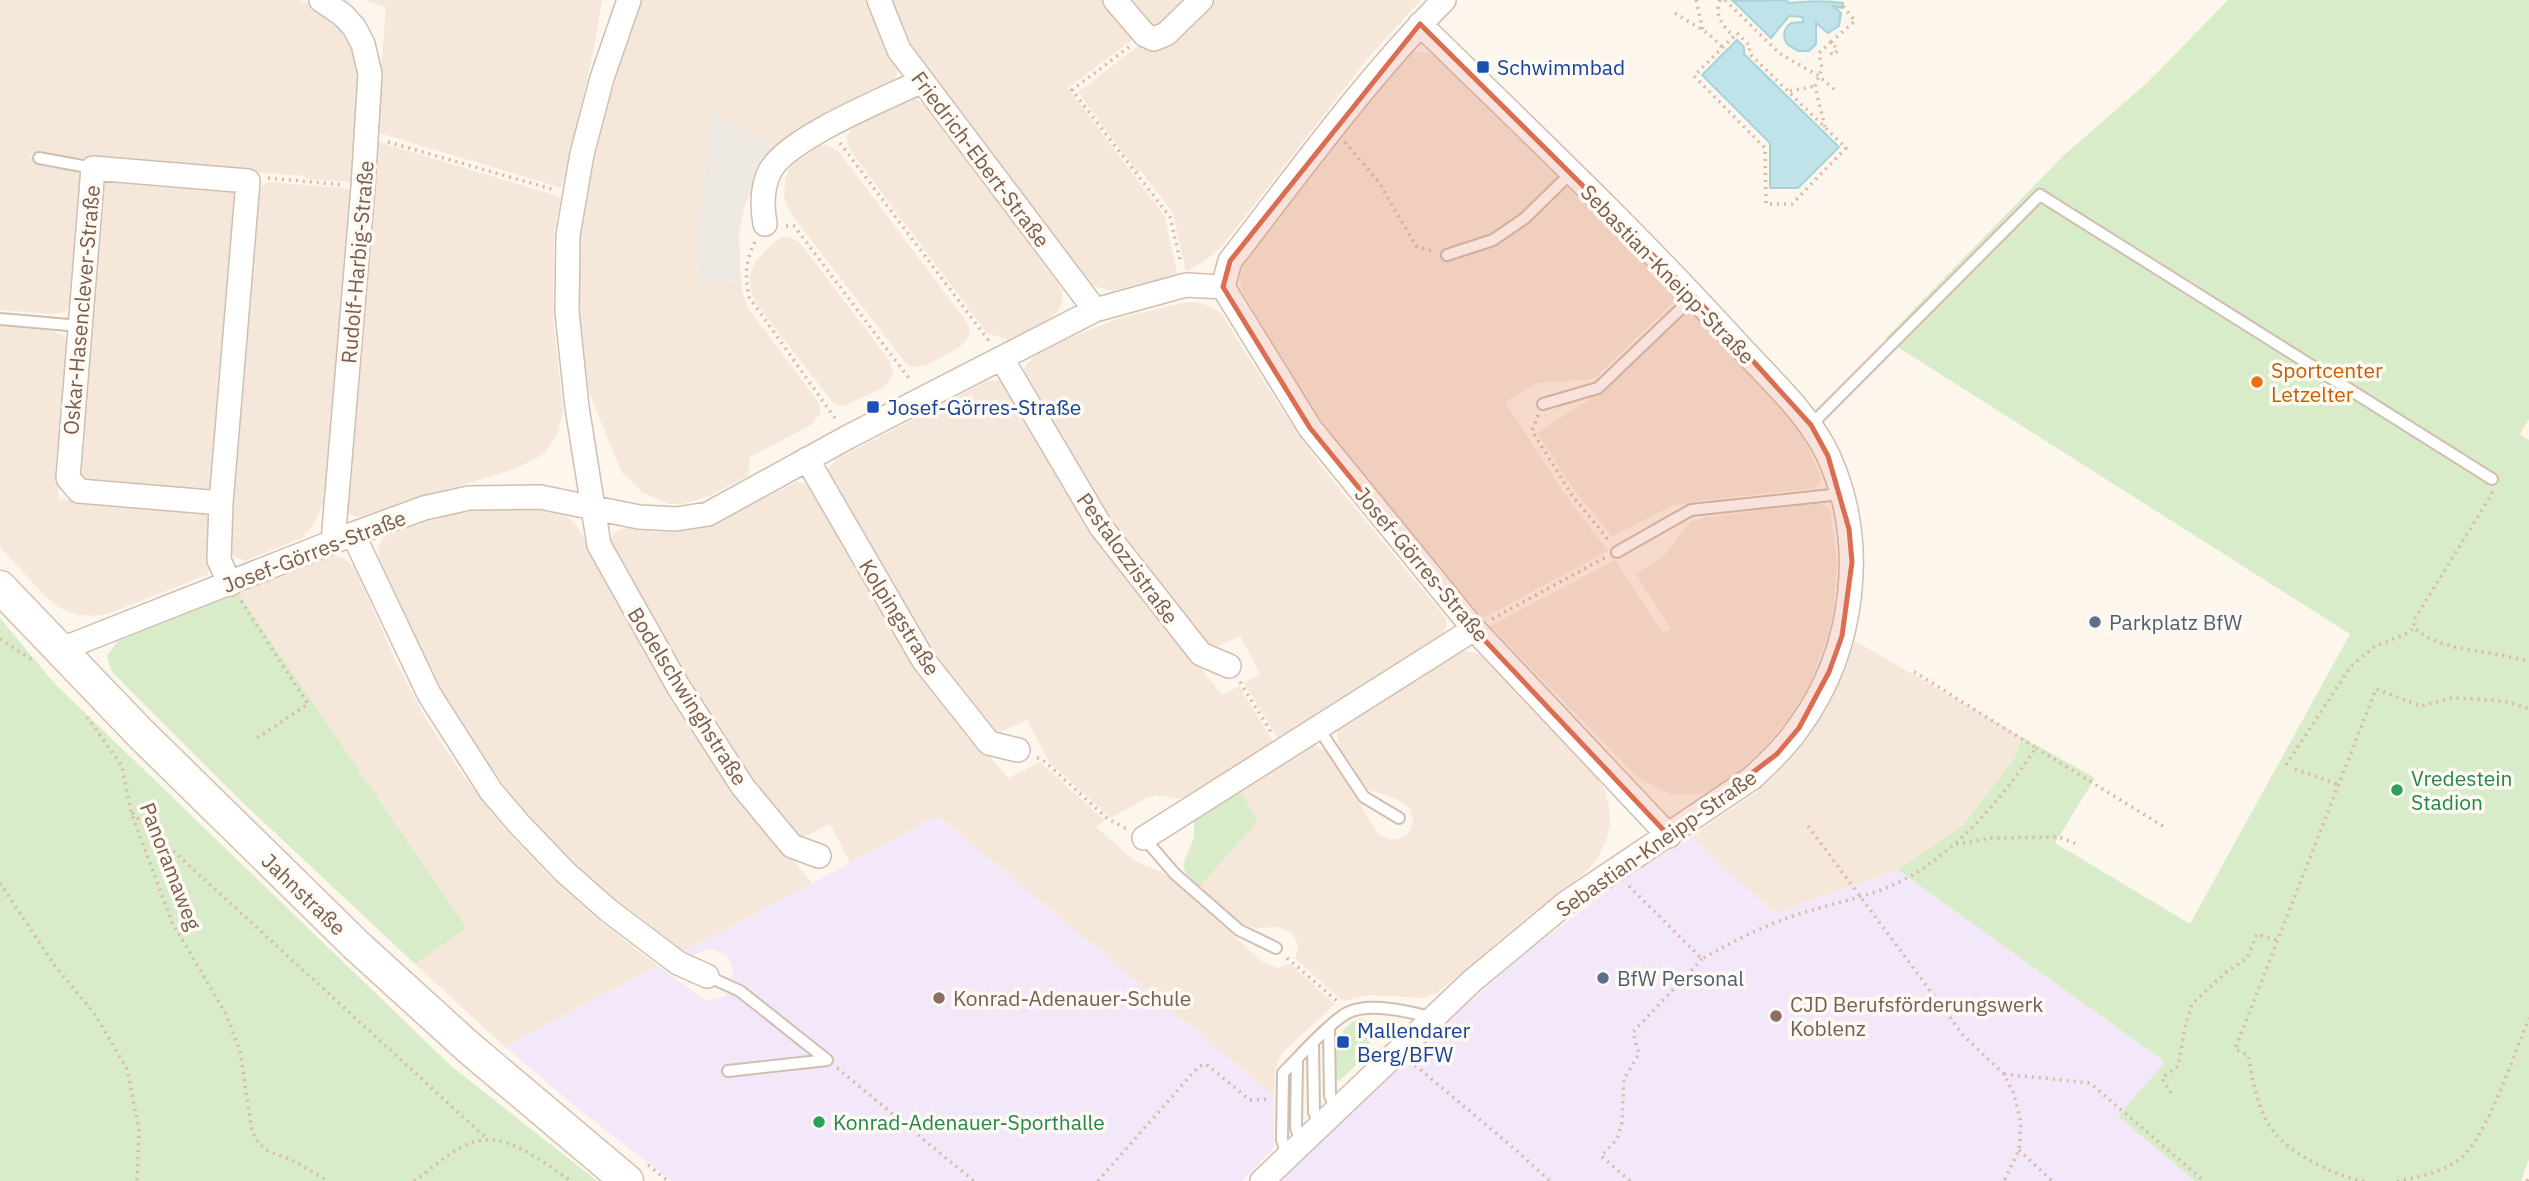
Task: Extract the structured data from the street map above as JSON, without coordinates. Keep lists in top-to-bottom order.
{
  "streets": {
    "street": [
      "Friedrich-Ebert-Straße",
      "Rudolf-Harbig-Straße",
      "Sebastian-Kneipp-Straße",
      "Oskar-Hasenclever-Straße",
      "Josef-Görres-Straße",
      "Pestalozzistraße",
      "Kolpingstraße",
      "Bodelschwinghstraße",
      "Jahnstraße"
    ],
    "path": ["Panoramaweg"]
  },
  "crossings": [
    ["Friedrich-Ebert-Straße", "Josef-Görres-Straße"],
    ["Rudolf-Harbig-Straße", "Josef-Görres-Straße"],
    ["Sebastian-Kneipp-Straße", "Josef-Görres-Straße"],
    ["Josef-Görres-Straße", "Pestalozzistraße"],
    ["Josef-Görres-Straße", "Kolpingstraße"],
    ["Josef-Görres-Straße", "Bodelschwinghstraße"],
    ["Josef-Görres-Straße", "Jahnstraße"]
  ],
  "places": {
    "transit": ["Schwimmbad", "Josef-Görres-Straße", "Mallendarer Berg/BFW"],
    "other": [
      "Sportcenter Letzelter",
      "Parkplatz BfW",
      "Vredestein Stadion",
      "BfW Personal",
      "Konrad-Adenauer-Schule",
      "CJD Berufsförderungswerk Koblenz",
      "Konrad-Adenauer-Sporthalle"
    ]
  }
}
